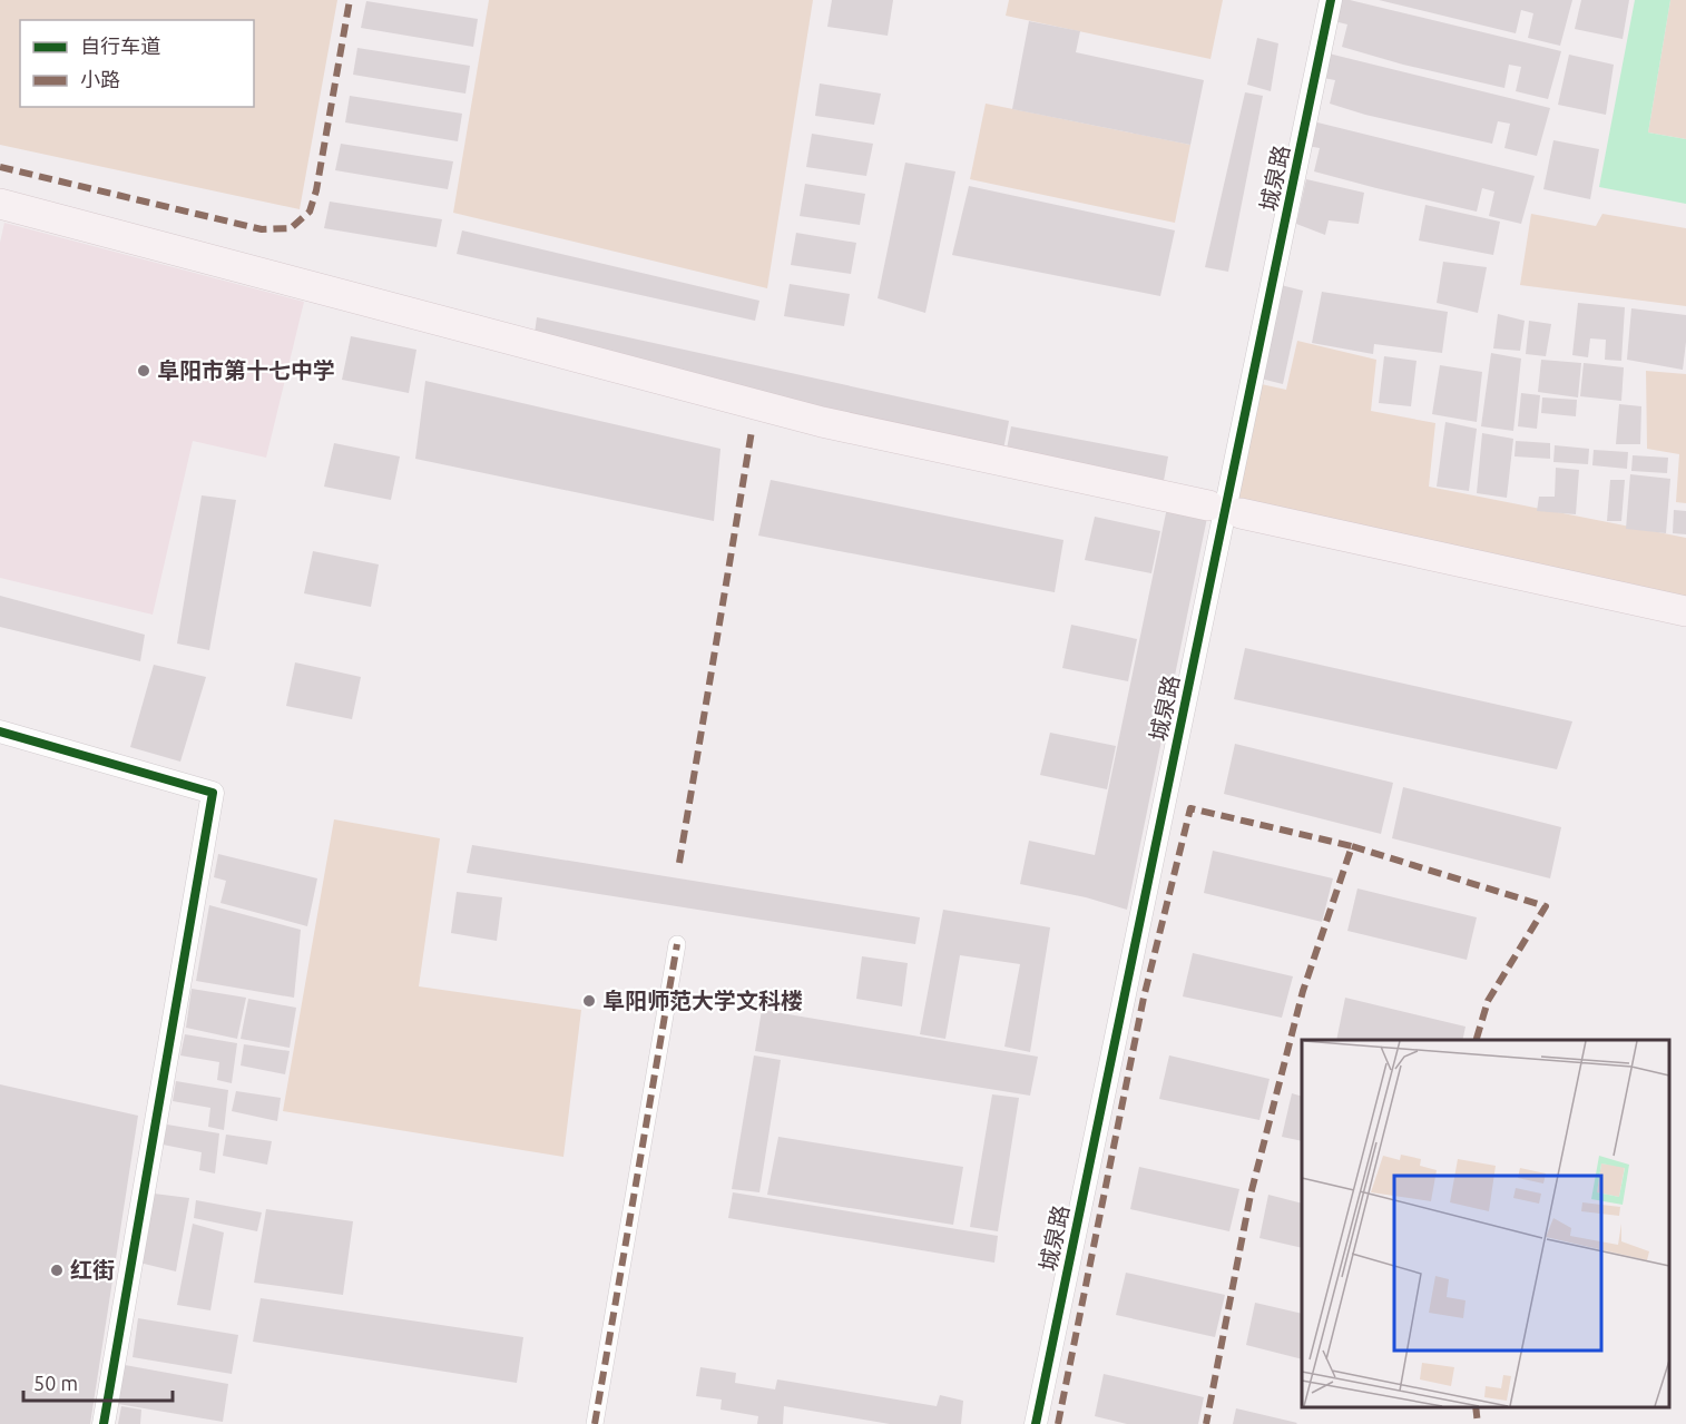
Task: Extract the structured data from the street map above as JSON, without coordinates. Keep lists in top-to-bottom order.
{
  "streets": {
    "street": ["城泉路"]
  },
  "places": ["阜阳市第十七中学", "阜阳师范大学文科楼", "红街"],
  "legend": ["自行车道", "小路"],
  "scale_bar": "50 m"
}
